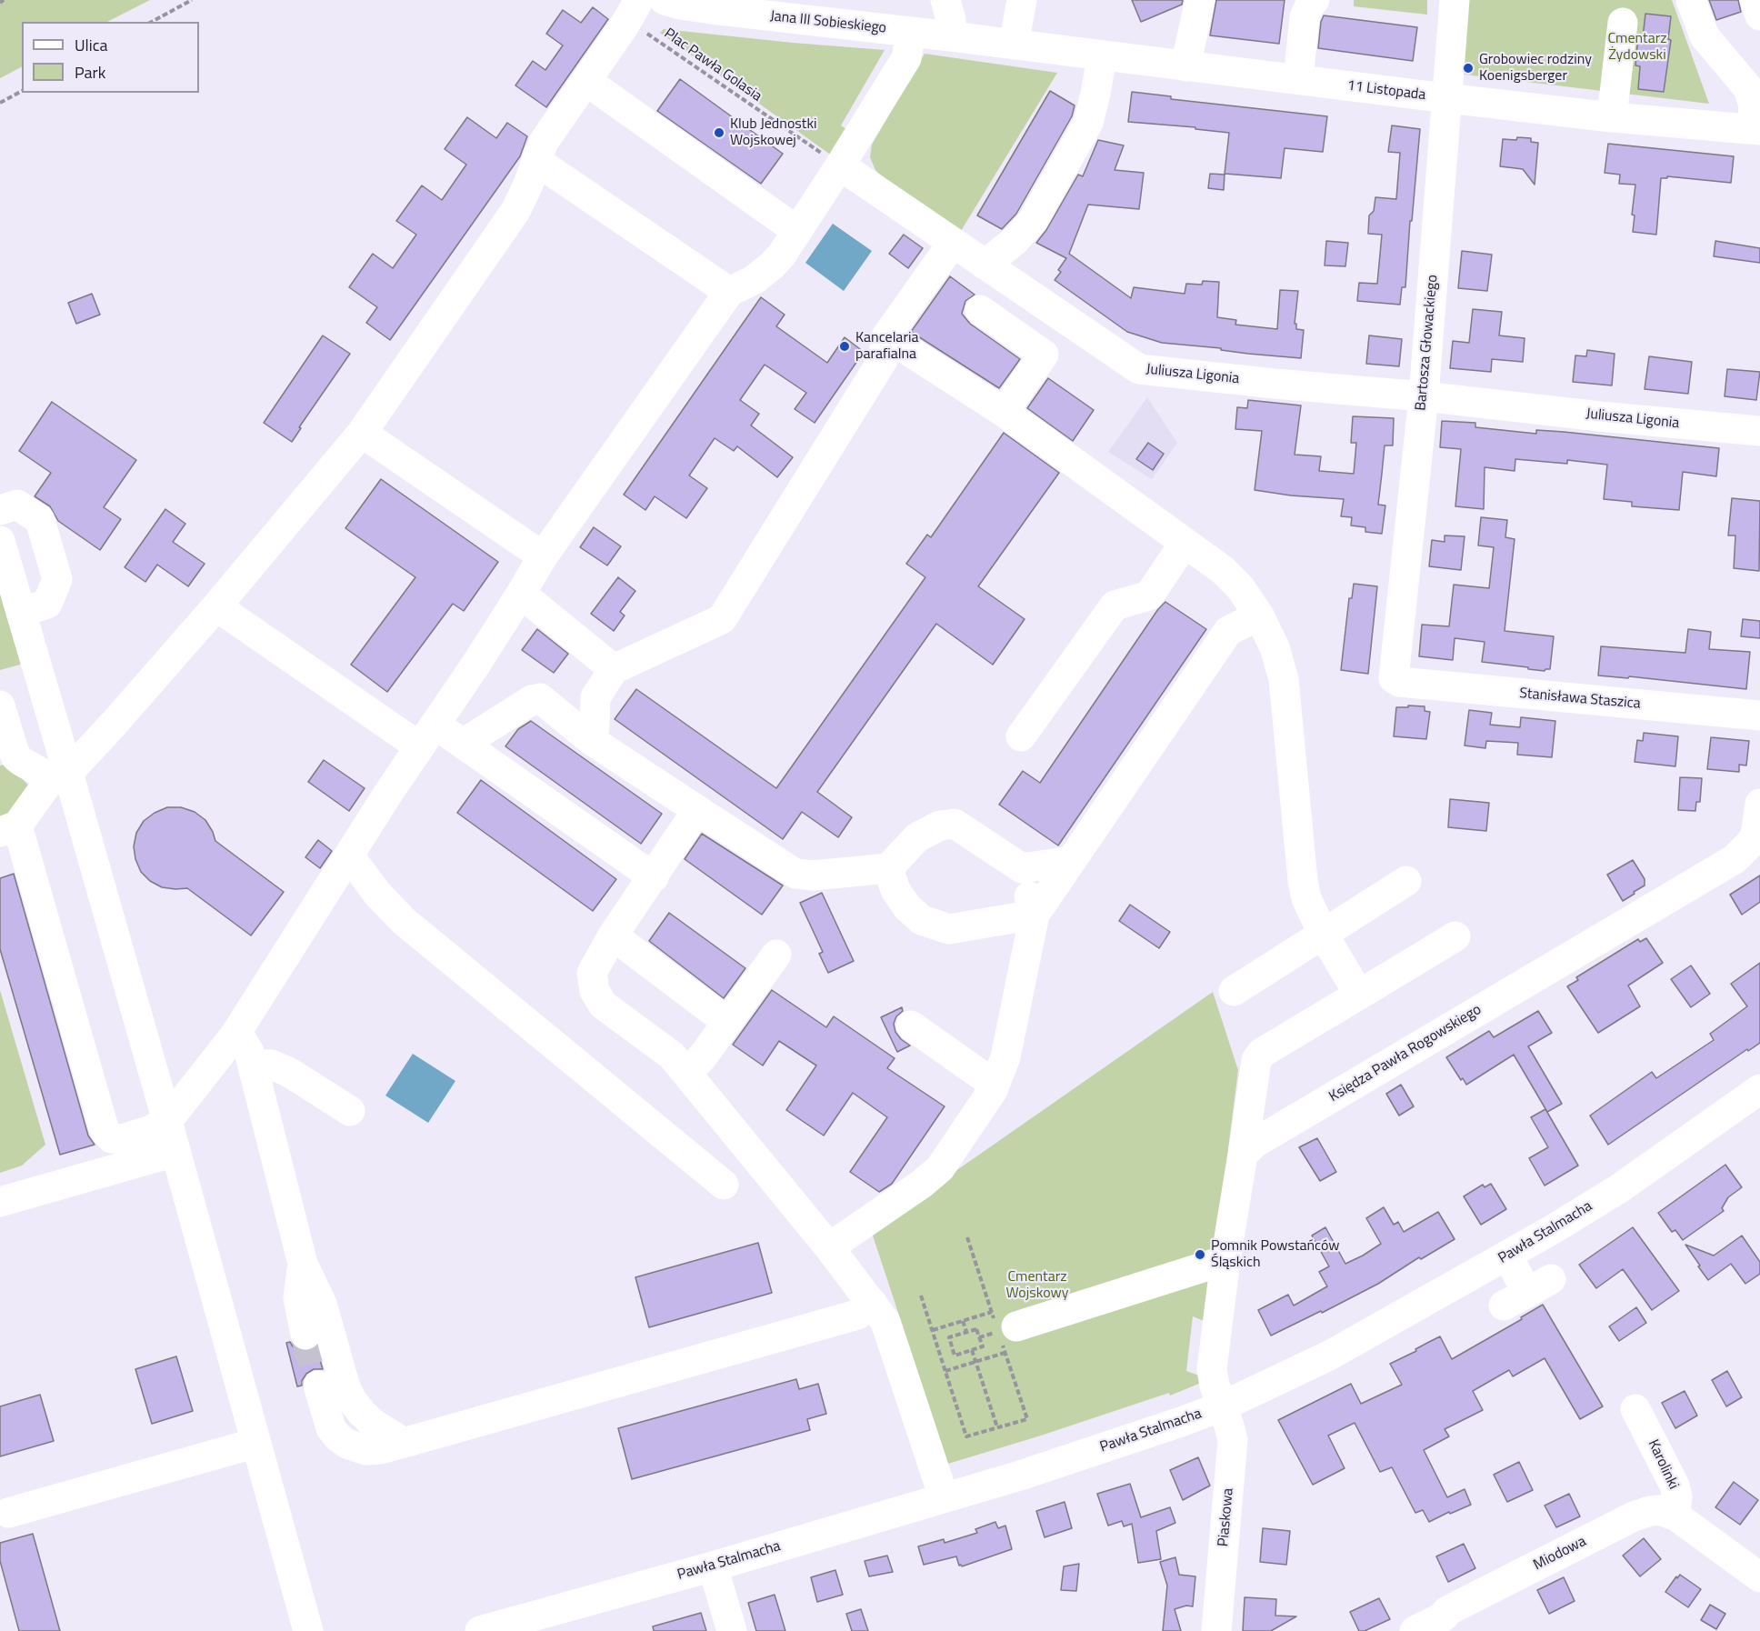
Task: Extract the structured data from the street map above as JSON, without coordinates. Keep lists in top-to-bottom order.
{
  "streets": {
    "street": [
      "Jana III Sobieskiego",
      "11 Listopada",
      "Bartosza Głowackiego",
      "Juliusza Ligonia",
      "Stanisława Staszica",
      "Księdza Pawła Rogowskiego",
      "Pawła Stalmacha",
      "Karolinki",
      "Piaskowa",
      "Miodowa"
    ],
    "path": ["Plac Pawła Golasia"]
  },
  "crossings": [
    ["Jana III Sobieskiego", "11 Listopada"],
    ["Plac Pawła Golasia", "Juliusza Ligonia"],
    ["11 Listopada", "Bartosza Głowackiego"],
    ["Bartosza Głowackiego", "Juliusza Ligonia"],
    ["Bartosza Głowackiego", "Stanisława Staszica"],
    ["Pawła Stalmacha", "Piaskowa"],
    ["Karolinki", "Miodowa"]
  ],
  "parks": ["Cmentarz Żydowski", "Cmentarz Wojskowy"],
  "places": [
    "Grobowiec rodziny Koenigsberger",
    "Klub Jednostki Wojskowej",
    "Kancelaria parafialna",
    "Pomnik Powstańców Śląskich"
  ],
  "legend": ["Ulica", "Park"]
}
